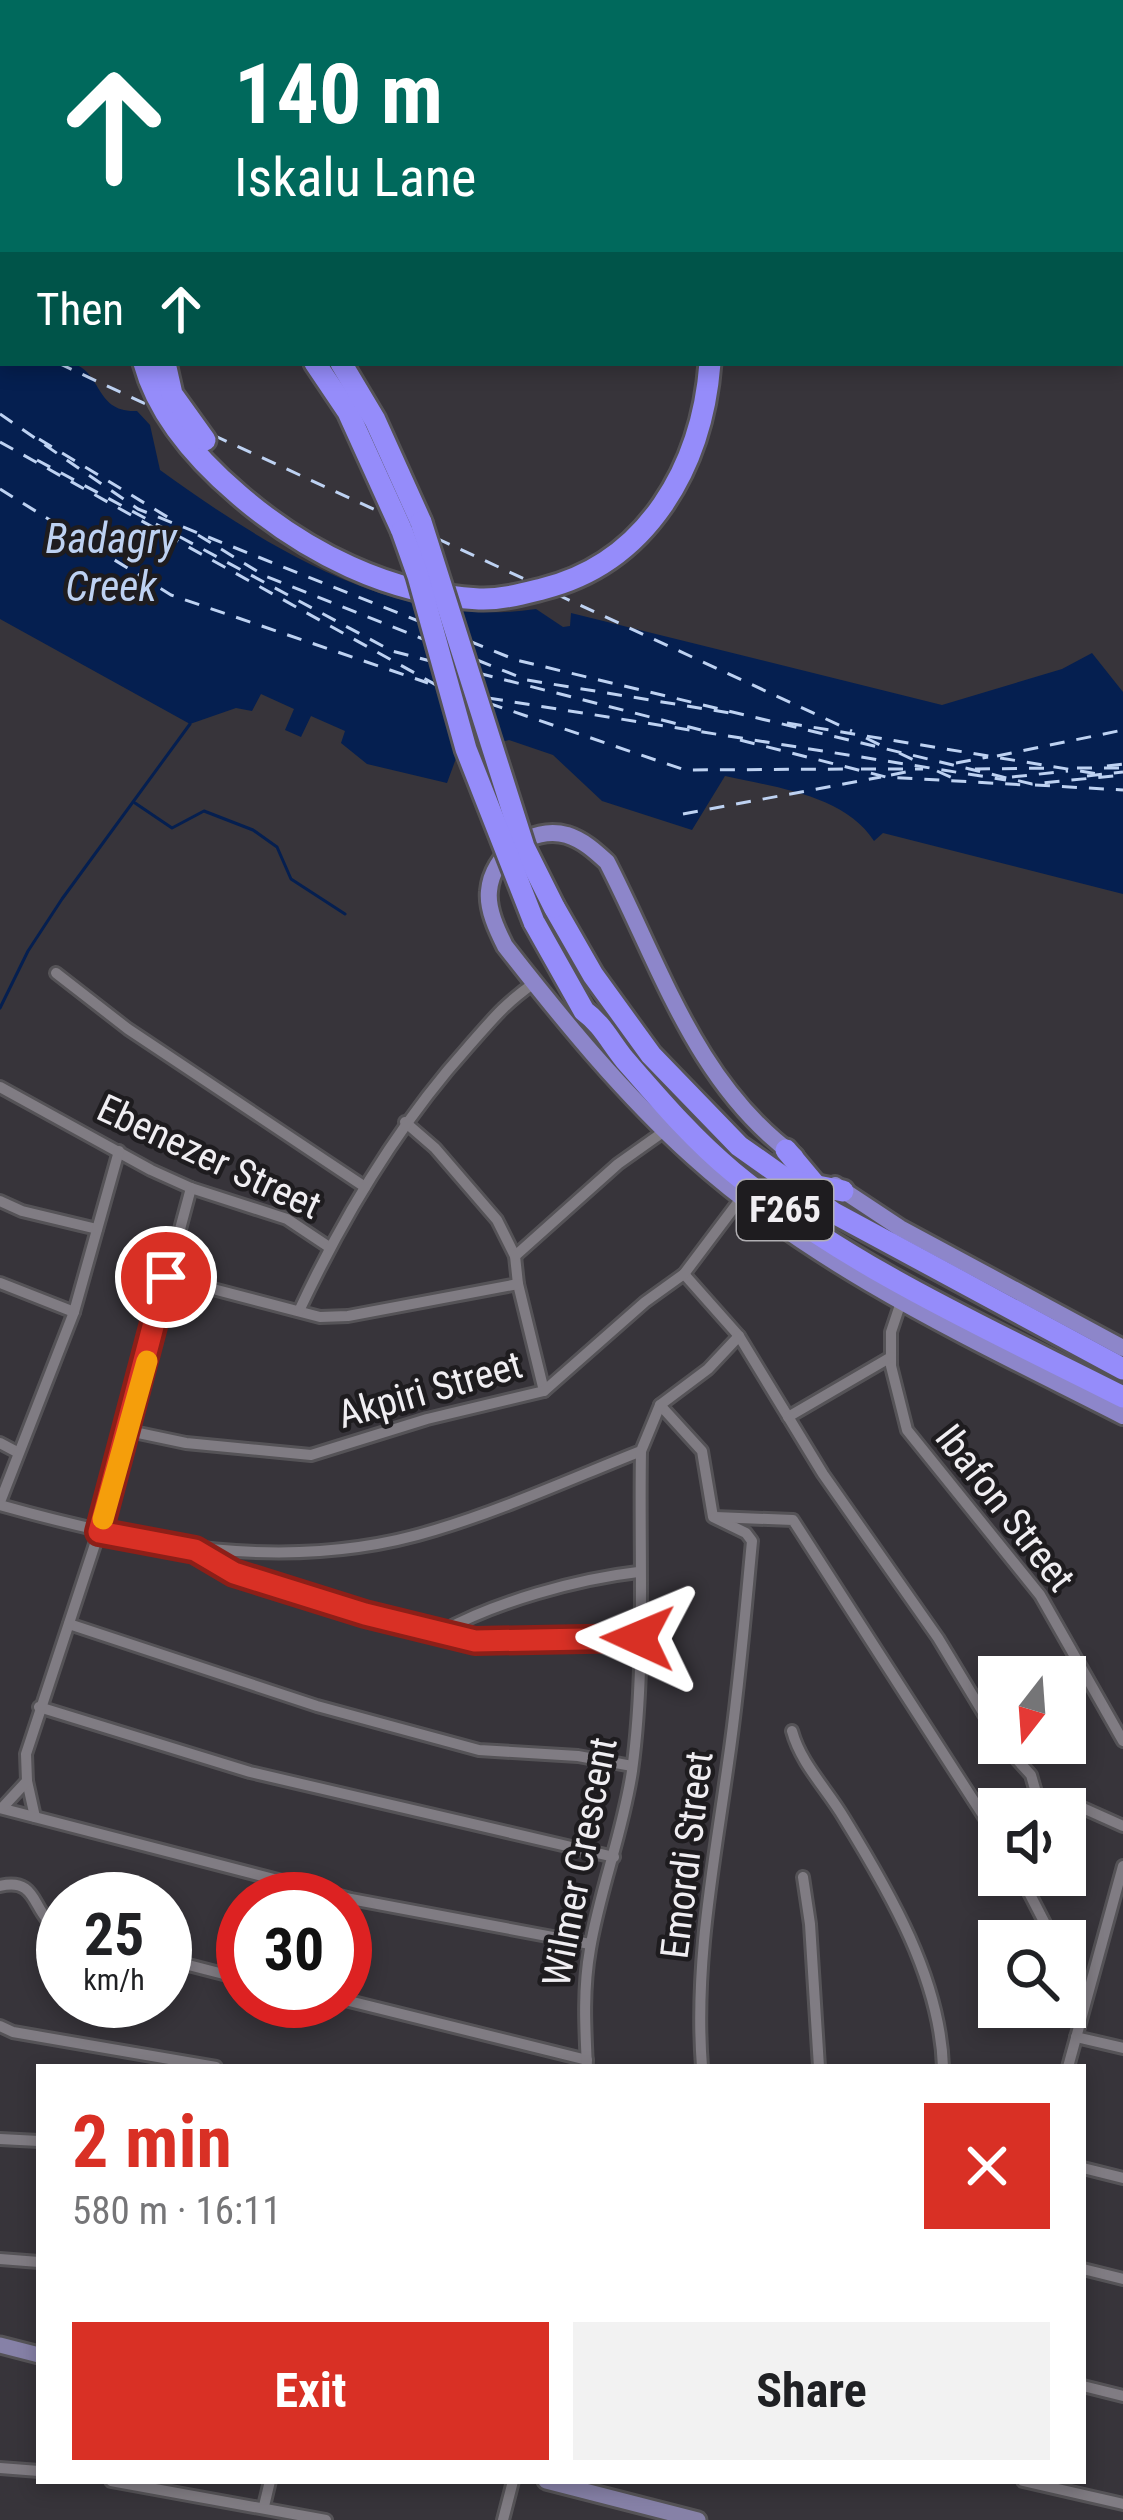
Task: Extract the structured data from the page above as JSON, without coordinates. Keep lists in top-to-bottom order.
{
  "streets": {
    "highway": ["F265"],
    "street": [
      "Ebenezer Street",
      "Akpiri Street",
      "Ibafon Street",
      "Emordi Street",
      "Wilmer Crescent"
    ]
  },
  "water": ["Badagry Creek"],
  "north": "bottom",
  "page": {
    "turn": ["140 m", "Iskalu Lane"],
    "then": "Then",
    "speed": "25 km/h",
    "limit": "30",
    "heading": ["2 min", "580 m · 16:11"],
    "buttons": ["Exit", "Share"]
  }
}
